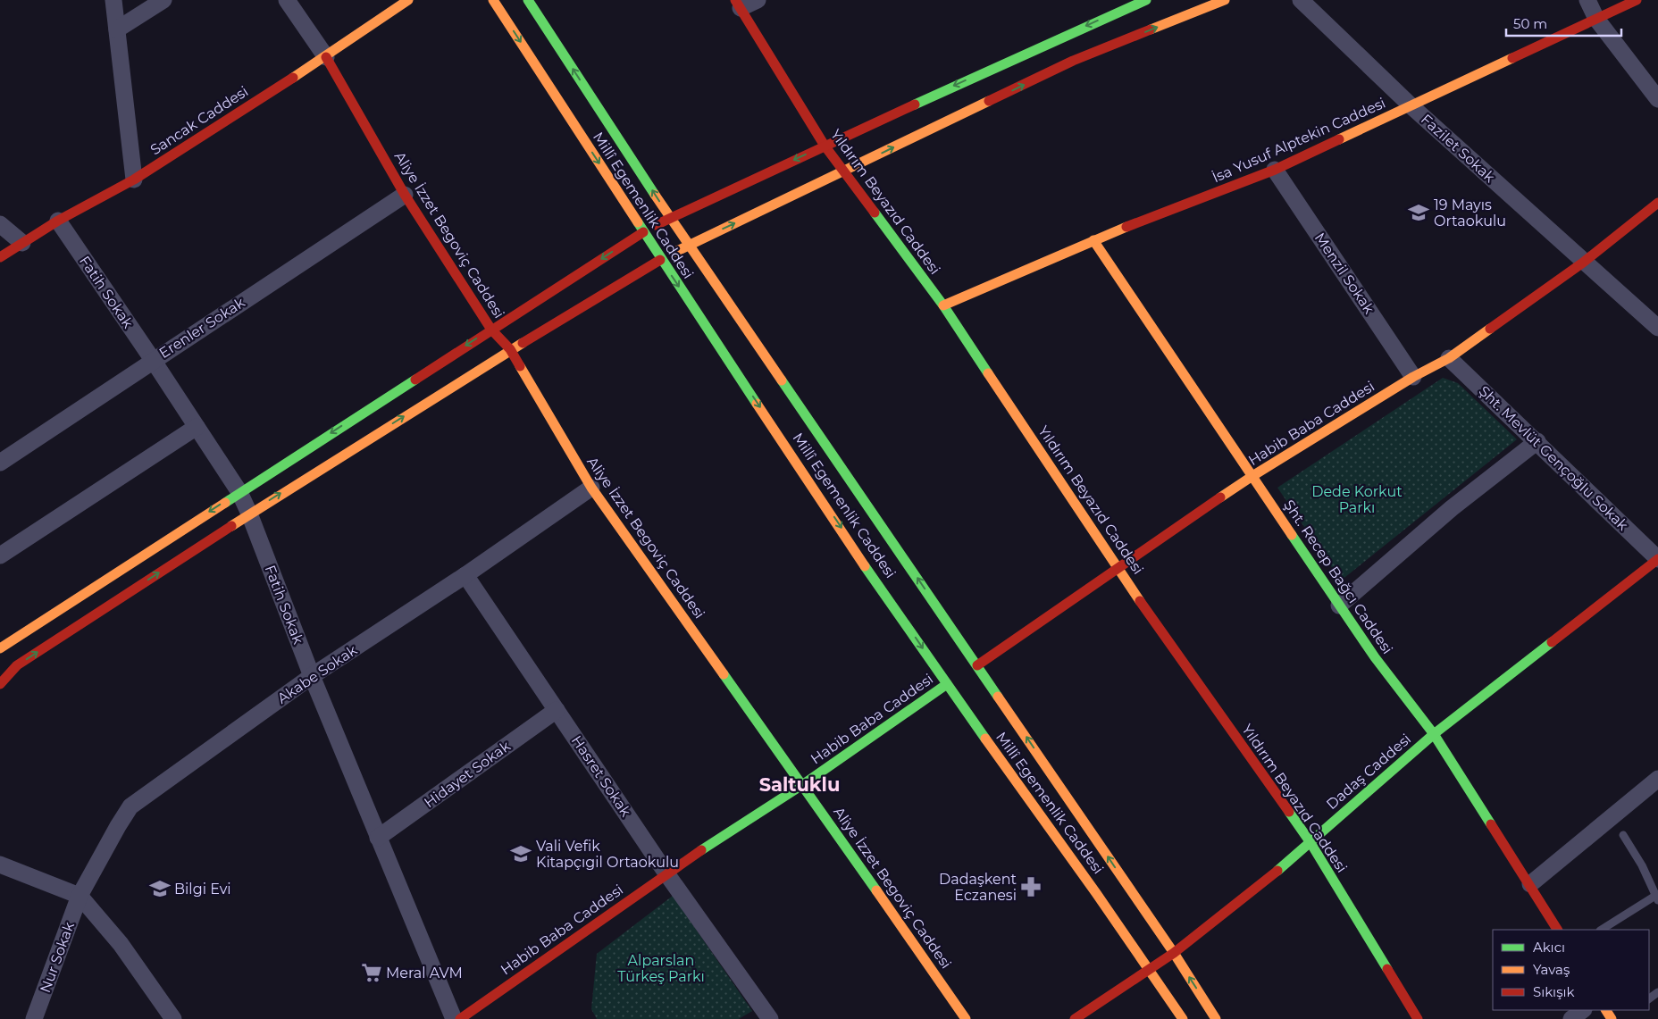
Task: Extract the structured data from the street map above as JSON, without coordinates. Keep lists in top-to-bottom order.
{
  "streets": {
    "street": [
      "Sancak Caddesi",
      "İsa Yusuf Alptekin Caddesi",
      "Fazilet Sokak",
      "Yıldırım Beyazıd Caddesi",
      "Millî Egemenlik Caddesi",
      "Aliye İzzet Begoviç Caddesi",
      "Menzil Sokak",
      "Fatih Sokak",
      "Erenler Sokak",
      "Habib Baba Caddesi",
      "Şht. Mevlüt Gençoğlu Sokak",
      "Şht. Recep Bağcı Caddesi",
      "Akabe Sokak",
      "Dadaş Caddesi",
      "Hidayet Sokak",
      "Hasret Sokak",
      "Nur Sokak"
    ]
  },
  "crossings": [
    ["Sancak Caddesi", "Aliye İzzet Begoviç Caddesi"],
    ["Sancak Caddesi", "Fatih Sokak"],
    ["İsa Yusuf Alptekin Caddesi", "Fazilet Sokak"],
    ["İsa Yusuf Alptekin Caddesi", "Yıldırım Beyazıd Caddesi"],
    ["İsa Yusuf Alptekin Caddesi", "Menzil Sokak"],
    ["İsa Yusuf Alptekin Caddesi", "Şht. Recep Bağcı Caddesi"],
    ["Fazilet Sokak", "Habib Baba Caddesi"],
    ["Yıldırım Beyazıd Caddesi", "Habib Baba Caddesi"],
    ["Yıldırım Beyazıd Caddesi", "Dadaş Caddesi"],
    ["Millî Egemenlik Caddesi", "Habib Baba Caddesi"],
    ["Millî Egemenlik Caddesi", "Dadaş Caddesi"],
    ["Aliye İzzet Begoviç Caddesi", "Erenler Sokak"],
    ["Aliye İzzet Begoviç Caddesi", "Habib Baba Caddesi"],
    ["Aliye İzzet Begoviç Caddesi", "Akabe Sokak"],
    ["Menzil Sokak", "Habib Baba Caddesi"],
    ["Fatih Sokak", "Erenler Sokak"],
    ["Fatih Sokak", "Akabe Sokak"],
    ["Fatih Sokak", "Hidayet Sokak"],
    ["Habib Baba Caddesi", "Şht. Mevlüt Gençoğlu Sokak"],
    ["Habib Baba Caddesi", "Şht. Recep Bağcı Caddesi"],
    ["Habib Baba Caddesi", "Hasret Sokak"],
    ["Şht. Mevlüt Gençoğlu Sokak", "Dadaş Caddesi"],
    ["Şht. Recep Bağcı Caddesi", "Dadaş Caddesi"],
    ["Akabe Sokak", "Hasret Sokak"],
    ["Akabe Sokak", "Nur Sokak"],
    ["Hidayet Sokak", "Hasret Sokak"]
  ],
  "districts": ["Saltuklu"],
  "parks": ["Dede Korkut Parkı", "Alparslan Türkeş Parkı"],
  "places": {
    "school or university": ["19 Mayıs Ortaokulu", "Vali Vefik Kitapçıgil Ortaokulu", "Bilgi Evi"],
    "pharmacy": ["Dadaşkent Eczanesi"],
    "supermarket": ["Meral AVM"]
  },
  "legend": ["Akıcı", "Yavaş", "Sıkışık"],
  "scale_bar": "50 m"
}
